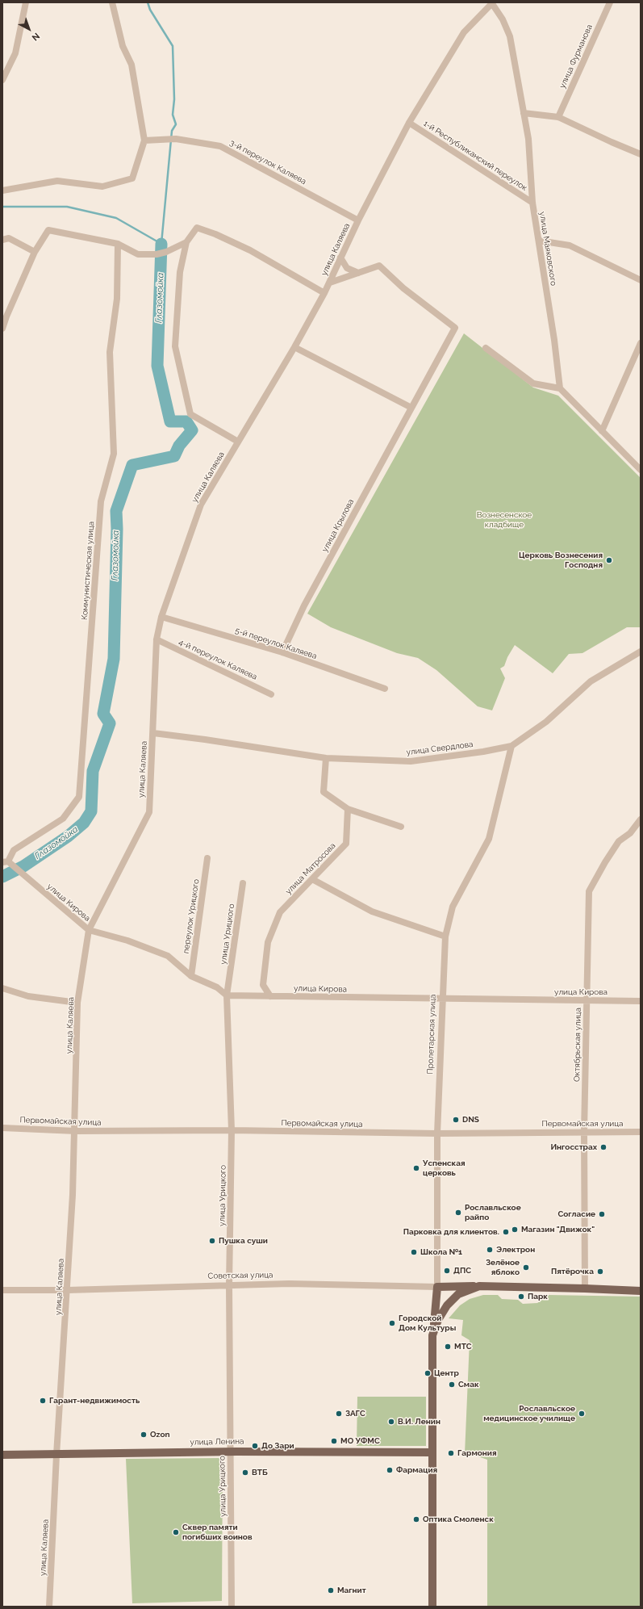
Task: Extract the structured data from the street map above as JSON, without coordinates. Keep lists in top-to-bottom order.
{
  "streets": {
    "main road": ["Пролетарская улица", "Советская улица", "улица Ленина"],
    "street": [
      "улица Фурманова",
      "1-й Республиканский переулок",
      "3-й переулок Каляева",
      "улица Маяковского",
      "улица Каляева",
      "улица Крылова",
      "Коммунистическая улица",
      "5-й переулок Каляева",
      "4-й переулок Каляева",
      "улица Свердлова",
      "улица Матросова",
      "улица Кирова",
      "переулок Урицкого",
      "улица Урицкого",
      "Октябрьская улица",
      "Первомайская улица"
    ]
  },
  "crossings": [
    ["1-й Республиканский переулок", "улица Маяковского"],
    ["1-й Республиканский переулок", "улица Каляева"],
    ["3-й переулок Каляева", "улица Каляева"],
    ["улица Маяковского", "улица Каляева"],
    ["улица Каляева", "улица Крылова"],
    ["улица Каляева", "5-й переулок Каляева"],
    ["улица Каляева", "4-й переулок Каляева"],
    ["улица Каляева", "улица Свердлова"],
    ["улица Каляева", "улица Кирова"],
    ["улица Каляева", "Первомайская улица"],
    ["улица Каляева", "Советская улица"],
    ["улица Каляева", "улица Ленина"],
    ["улица Крылова", "5-й переулок Каляева"],
    ["Коммунистическая улица", "улица Кирова"],
    ["улица Свердлова", "Пролетарская улица"],
    ["улица Матросова", "улица Кирова"],
    ["улица Кирова", "переулок Урицкого"],
    ["улица Кирова", "улица Урицкого"],
    ["улица Кирова", "Пролетарская улица"],
    ["улица Кирова", "Октябрьская улица"],
    ["улица Урицкого", "Первомайская улица"],
    ["улица Урицкого", "Советская улица"],
    ["улица Урицкого", "улица Ленина"],
    ["Пролетарская улица", "Первомайская улица"],
    ["Пролетарская улица", "Советская улица"],
    ["Пролетарская улица", "улица Ленина"],
    ["Октябрьская улица", "Первомайская улица"],
    ["Октябрьская улица", "Советская улица"]
  ],
  "water": ["Глазомойка"],
  "parks": ["Вознесенское кладбище"],
  "places": [
    "Церковь Вознесения Господня",
    "DNS",
    "Ингосстрах",
    "Успенская церковь",
    "Рославльское райпо",
    "Согласие",
    "Магазин \"Движок\"",
    "Парковка для клиентов.",
    "Пушка суши",
    "Электрон",
    "Школа №1",
    "Зелёное яблоко",
    "ДПС",
    "Пятёрочка",
    "Парк",
    "Городской Дом Культуры",
    "МТС",
    "Центр",
    "Смак",
    "Гарант-недвижимость",
    "ЗАГС",
    "Рославльское медицинское училище",
    "В.И. Ленин",
    "Ozon",
    "МО УФМС",
    "До Зари",
    "Гармония",
    "Фармация",
    "ВТБ",
    "Оптика Смоленск",
    "Сквер памяти погибших воинов",
    "Магнит"
  ],
  "north": "bottom right"
}
